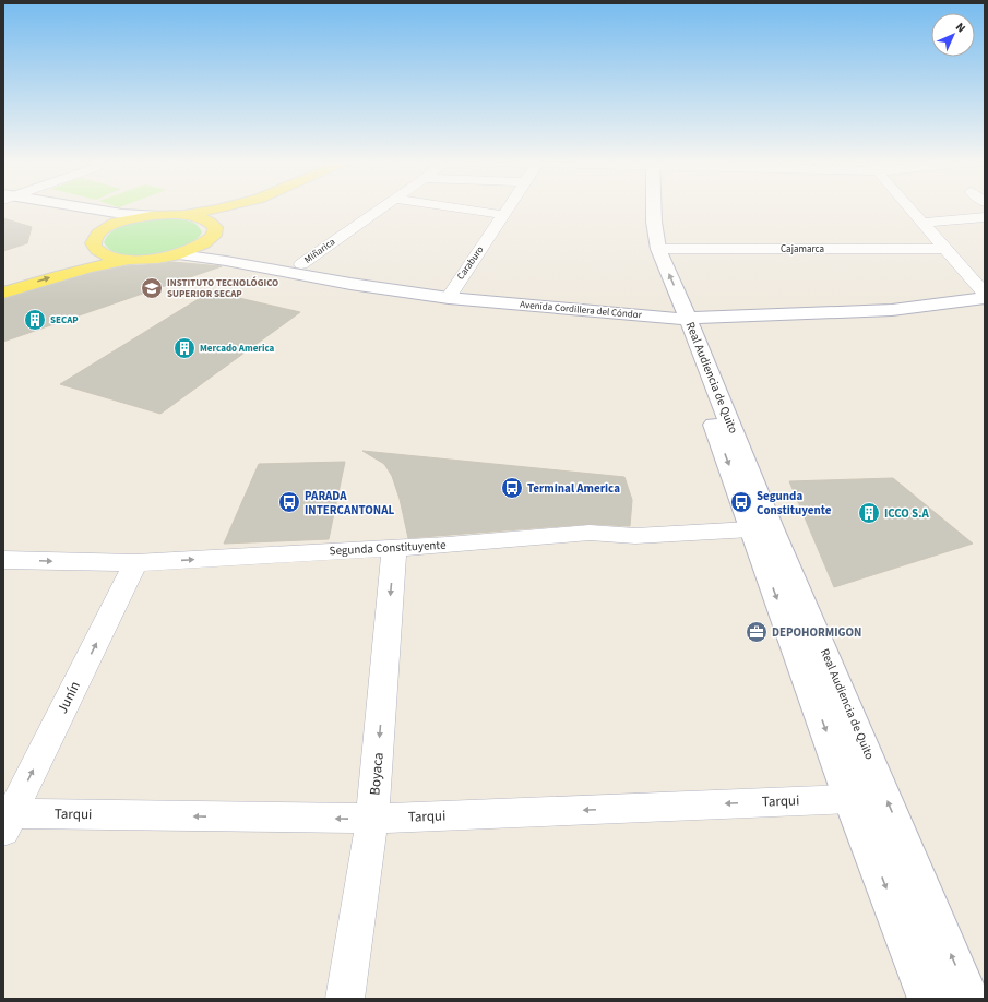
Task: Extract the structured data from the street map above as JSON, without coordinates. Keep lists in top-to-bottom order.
{
  "streets": {
    "street": [
      "Cajamarca",
      "Miñarica",
      "Caraburo",
      "Avenida Cordillera del Cóndor",
      "Real Audiencia de Quito",
      "Segunda Constituyente",
      "Junín",
      "Boyaca",
      "Tarqui"
    ]
  },
  "crossings": [
    ["Cajamarca", "Real Audiencia de Quito"],
    ["Miñarica", "Avenida Cordillera del Cóndor"],
    ["Caraburo", "Avenida Cordillera del Cóndor"],
    ["Avenida Cordillera del Cóndor", "Real Audiencia de Quito"],
    ["Real Audiencia de Quito", "Segunda Constituyente"],
    ["Real Audiencia de Quito", "Tarqui"],
    ["Segunda Constituyente", "Junín"],
    ["Segunda Constituyente", "Boyaca"],
    ["Junín", "Tarqui"],
    ["Boyaca", "Tarqui"]
  ],
  "one_way": [
    "Segunda Constituyente",
    "Junín",
    "Boyaca",
    "Tarqui"
  ],
  "places": {
    "school or university": ["INSTITUTO TECNOLÓGICO SUPERIOR SECAP"],
    "building": ["SECAP", "Mercado America", "ICCO S.A"],
    "bus stop": ["Terminal America", "PARADA INTERCANTONAL", "Segunda Constituyente"],
    "office": ["DEPOHORMIGON"]
  },
  "north": "top right"
}
